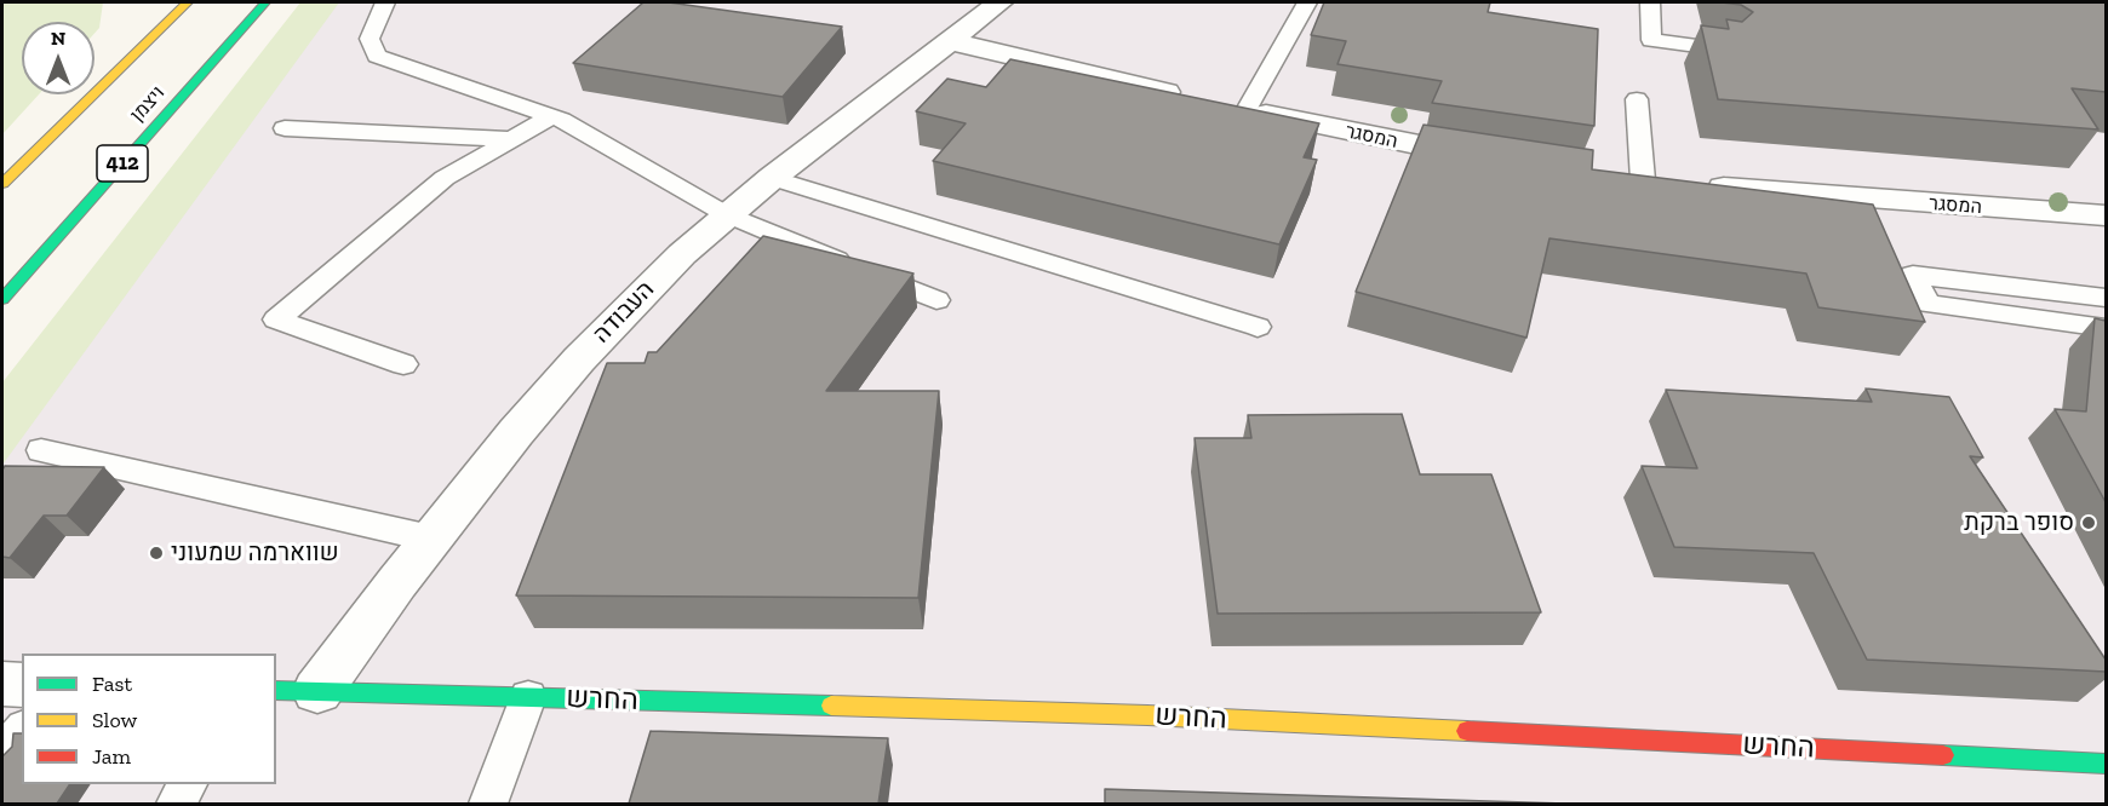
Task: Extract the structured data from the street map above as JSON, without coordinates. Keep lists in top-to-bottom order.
{
  "streets": {
    "main road": ["ויצמן", "412", "החרש"],
    "street": ["המסגר", "העבודה"]
  },
  "crossings": [
    ["המסגר", "העבודה"],
    ["העבודה", "החרש"]
  ],
  "places": ["סופר ברקת", "שווארמה שמעוני"],
  "legend": ["Fast", "Slow", "Jam"],
  "north": "top"
}
